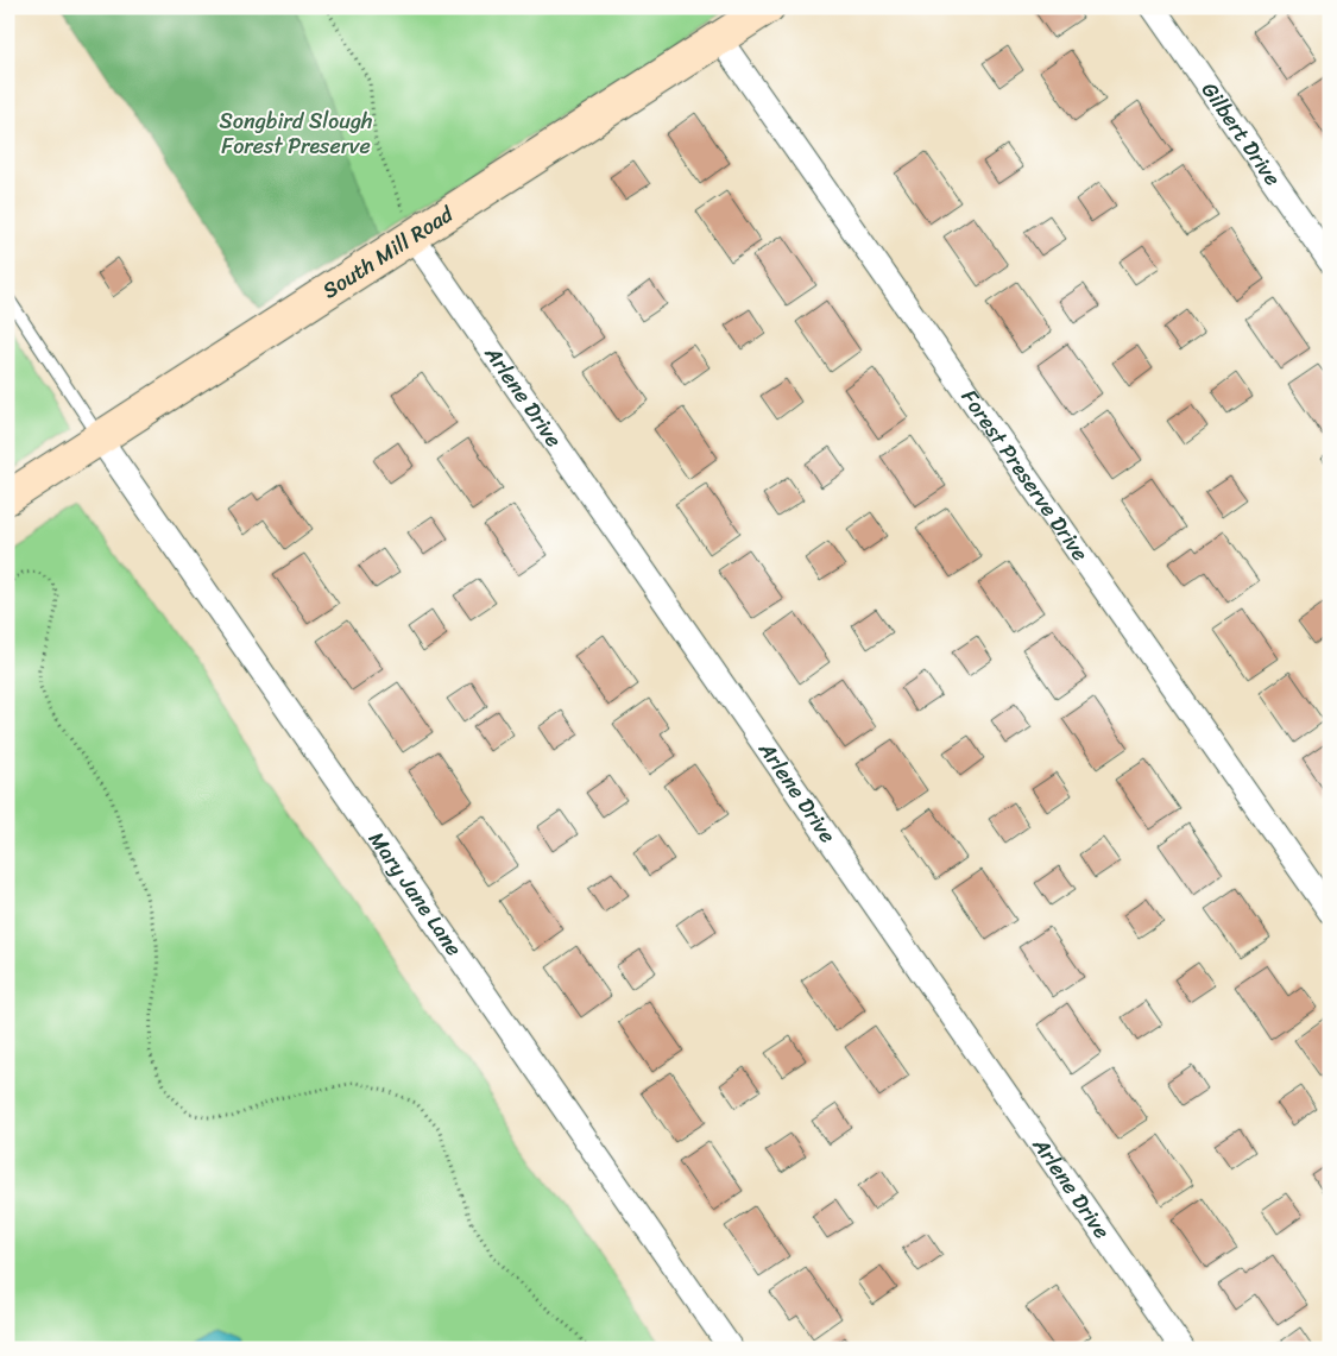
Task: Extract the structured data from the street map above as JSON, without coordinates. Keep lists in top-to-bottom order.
{
  "streets": {
    "street": [
      "Gilbert Drive",
      "South Mill Road",
      "Arlene Drive",
      "Forest Preserve Drive",
      "Mary Jane Lane"
    ]
  },
  "crossings": [
    ["South Mill Road", "Arlene Drive"],
    ["South Mill Road", "Forest Preserve Drive"],
    ["South Mill Road", "Mary Jane Lane"]
  ],
  "parks": ["Songbird Slough Forest Preserve"]
}
